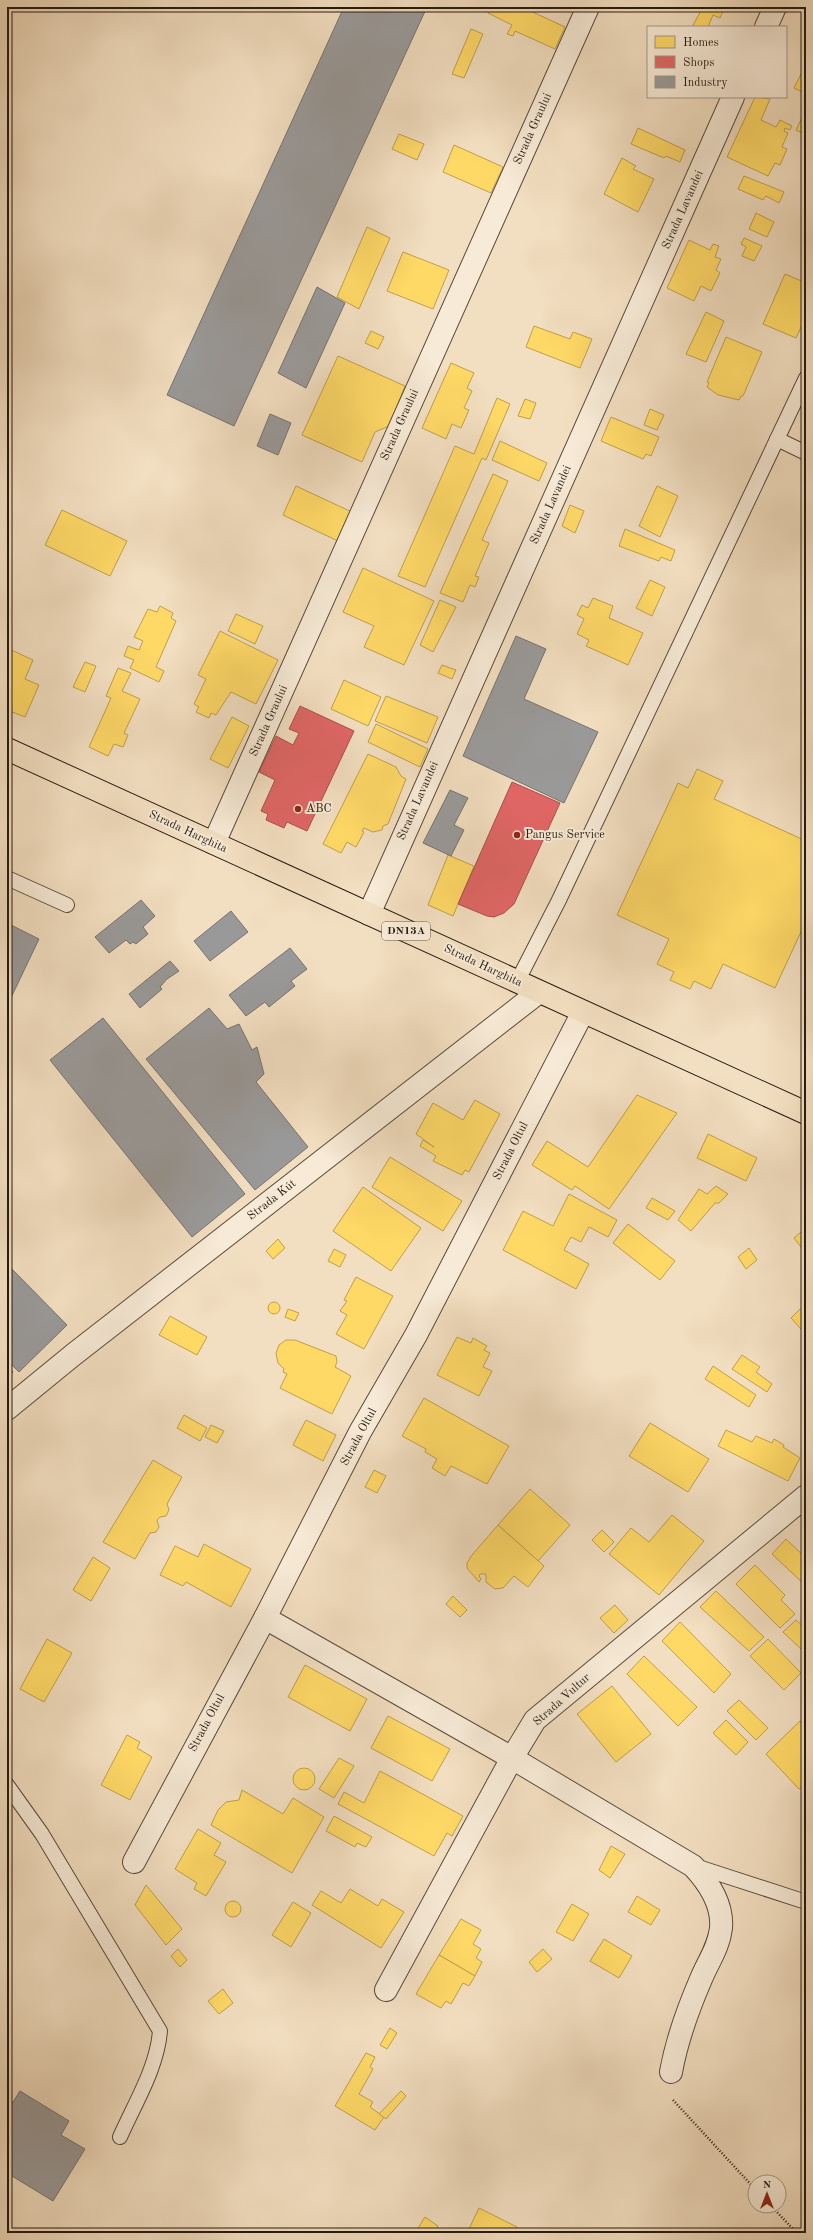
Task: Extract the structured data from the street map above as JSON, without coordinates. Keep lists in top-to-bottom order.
{
  "streets": {
    "main road": ["Strada Harghita", "DN13A"],
    "street": [
      "Strada Graului",
      "Strada Lavandei",
      "Strada Oltul",
      "Strada Kút",
      "Strada Vultur"
    ]
  },
  "crossings": [
    ["Strada Graului", "Strada Harghita"],
    ["Strada Lavandei", "Strada Harghita"],
    ["Strada Harghita", "Strada Oltul"],
    ["Strada Harghita", "Strada Kút"]
  ],
  "places": ["ABC", "Pangus Service"],
  "legend": ["Homes", "Shops", "Industry"],
  "north": "top"
}
